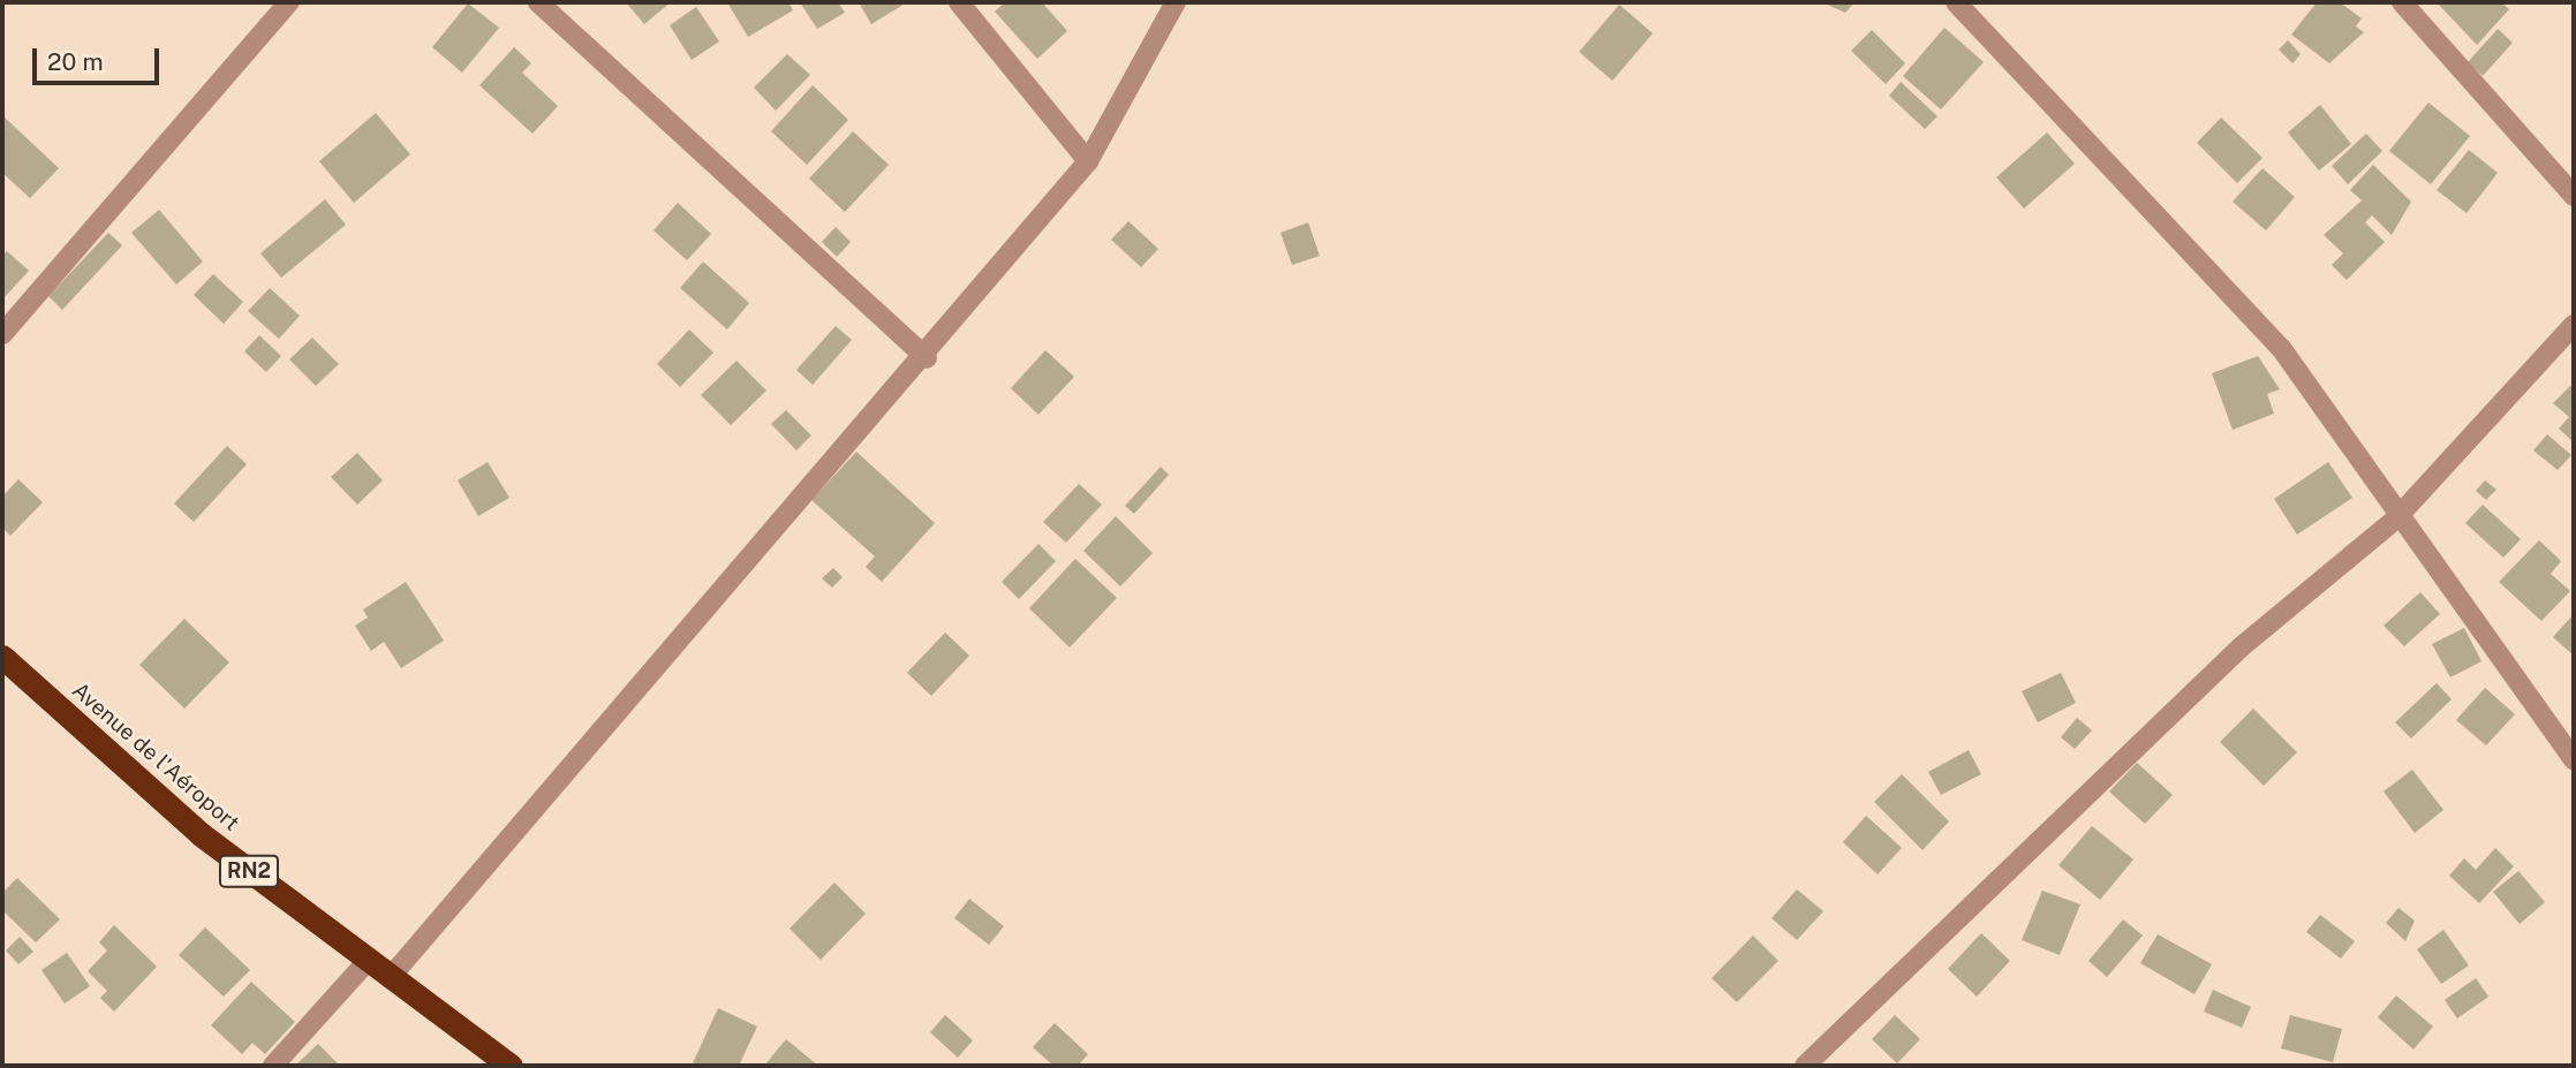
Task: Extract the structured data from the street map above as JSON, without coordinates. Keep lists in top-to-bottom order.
{
  "streets": {
    "highway": ["Avenue de l'Aéroport", "RN2"]
  },
  "scale_bar": "20 m"
}
